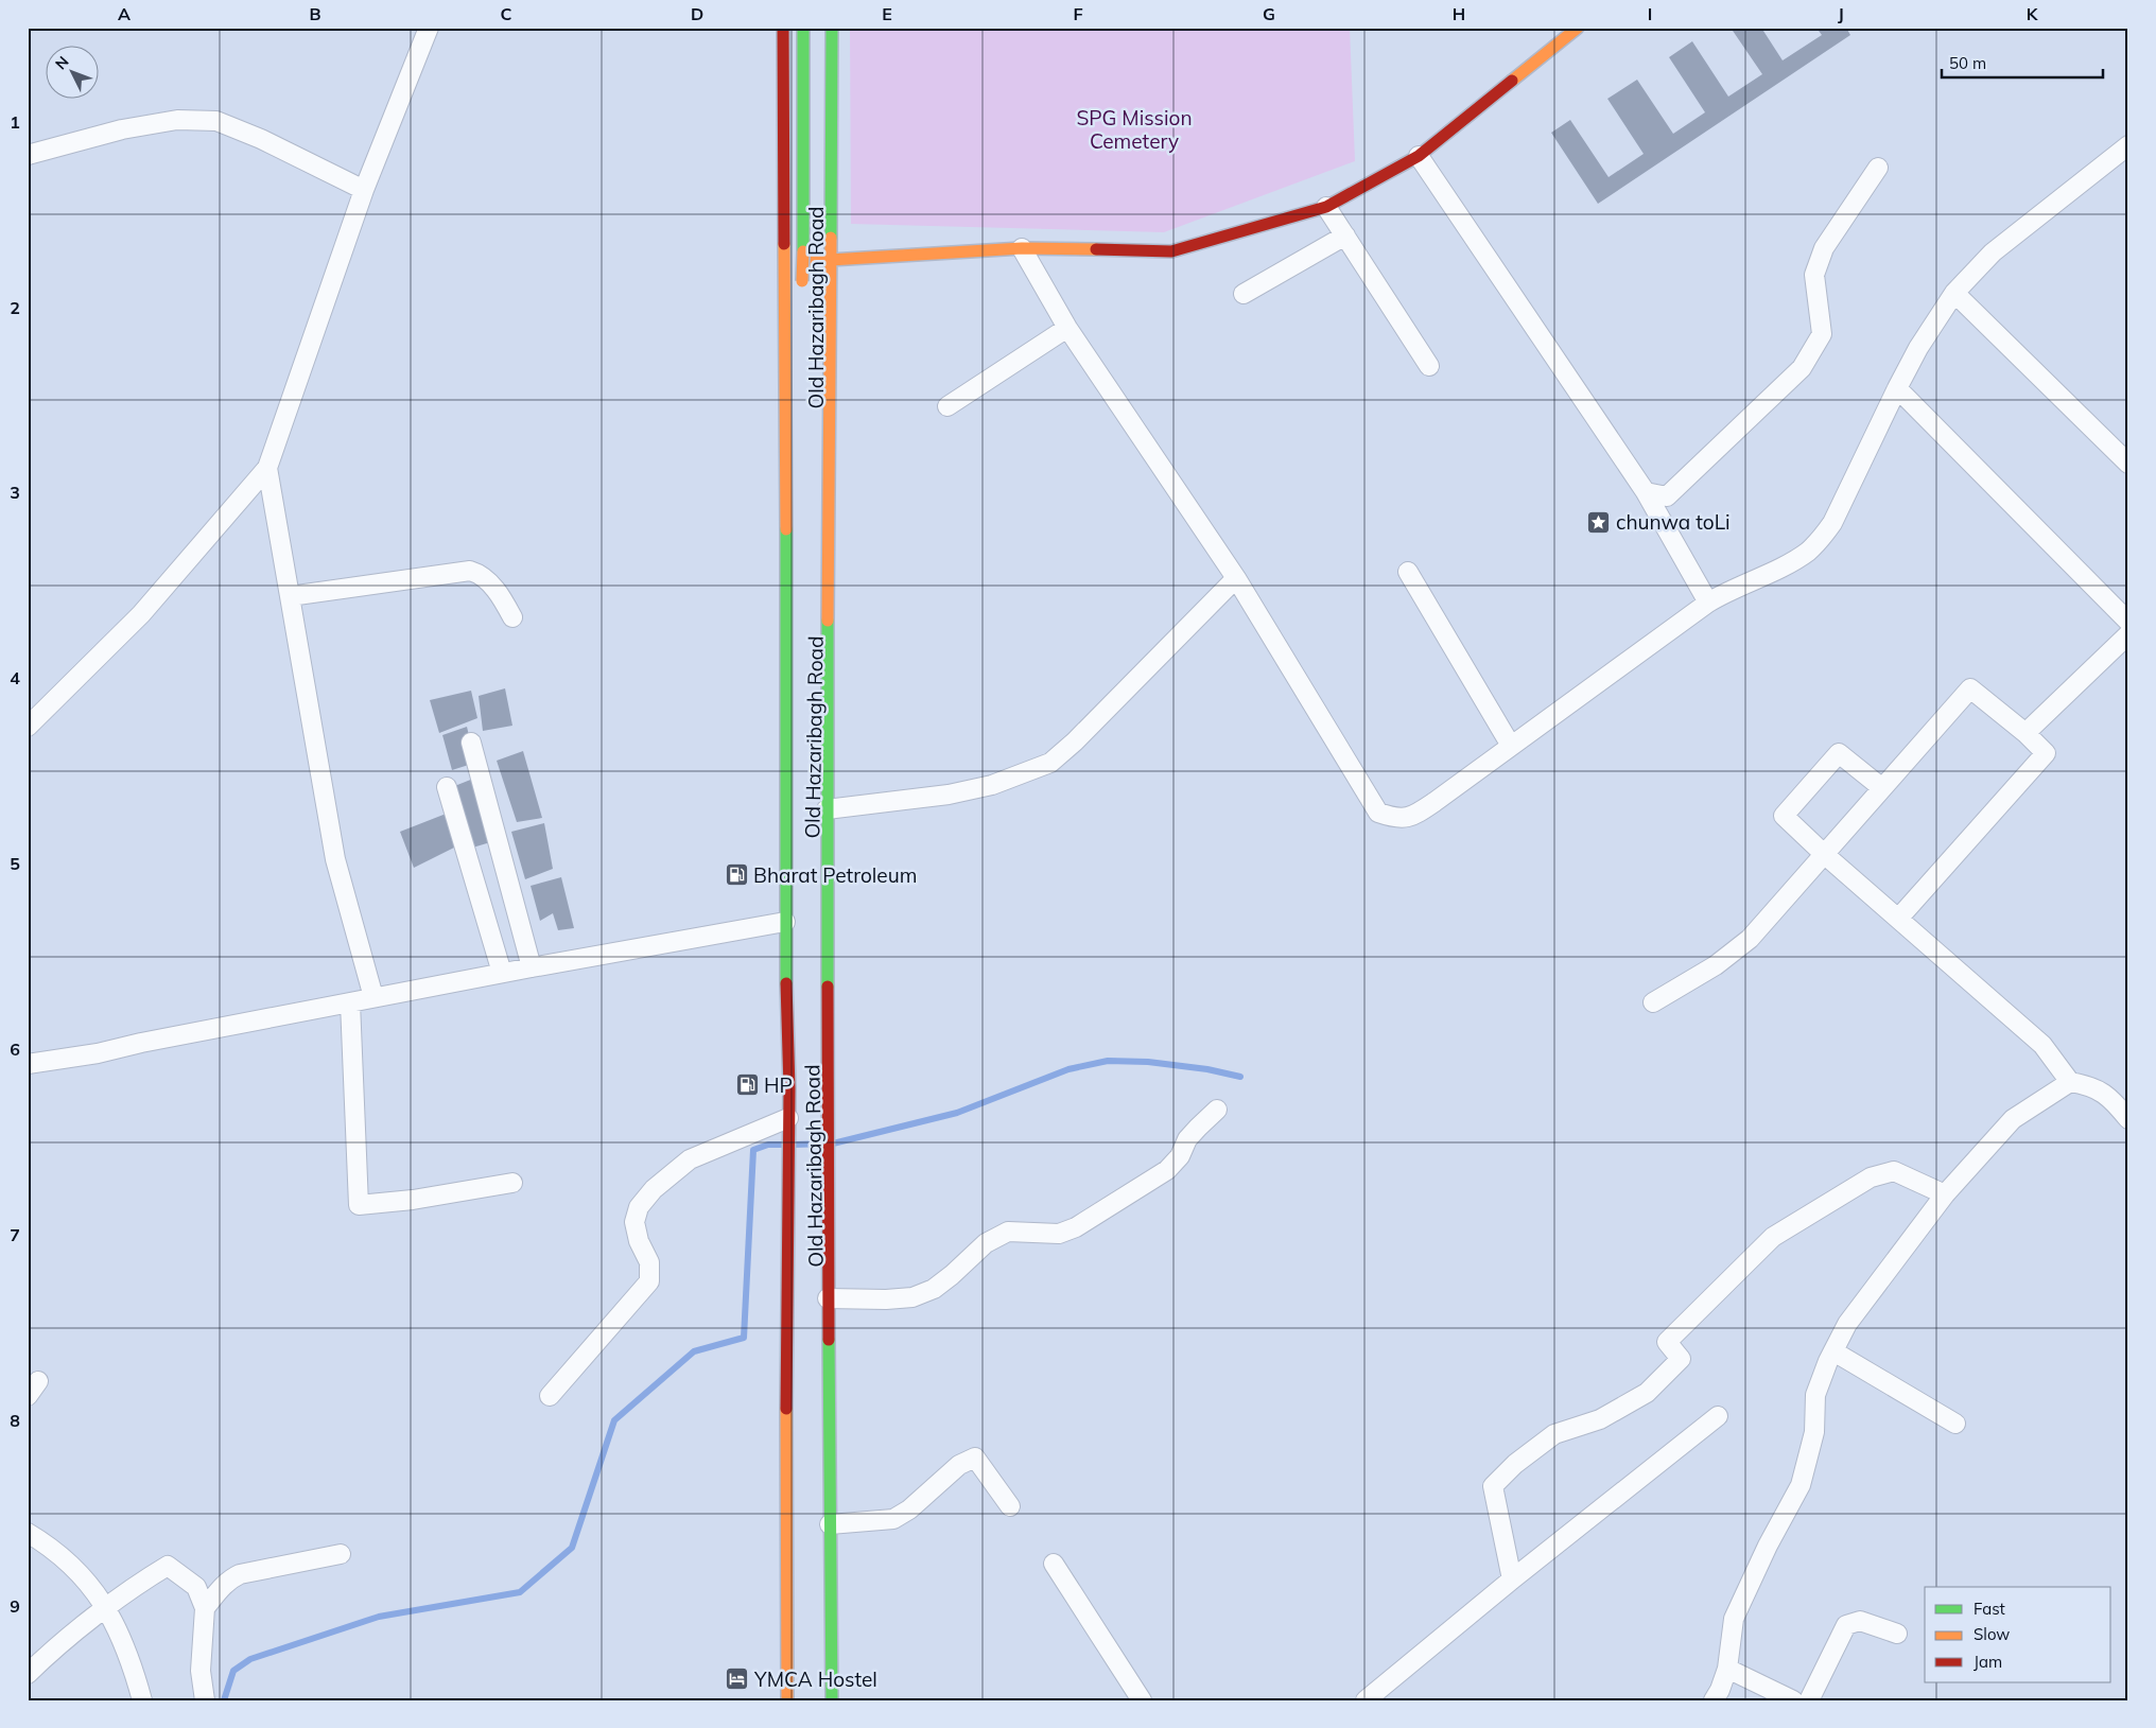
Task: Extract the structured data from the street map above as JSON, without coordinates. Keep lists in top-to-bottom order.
{
  "streets": {
    "street": ["Old Hazaribagh Road"]
  },
  "parks": ["SPG Mission Cemetery"],
  "places": {
    "place": ["chunwa toLi"],
    "fuel station": ["Bharat Petroleum", "HP"],
    "hotel": ["YMCA Hostel"]
  },
  "legend": ["Fast", "Slow", "Jam"],
  "scale_bar": "50 m",
  "north": "top left",
  "grid": {
    "columns": [
      "A",
      "B",
      "C",
      "D",
      "E",
      "F",
      "G",
      "H",
      "I",
      "J",
      "K"
    ],
    "rows": [
      "1",
      "2",
      "3",
      "4",
      "5",
      "6",
      "7",
      "8",
      "9"
    ]
  }
}
